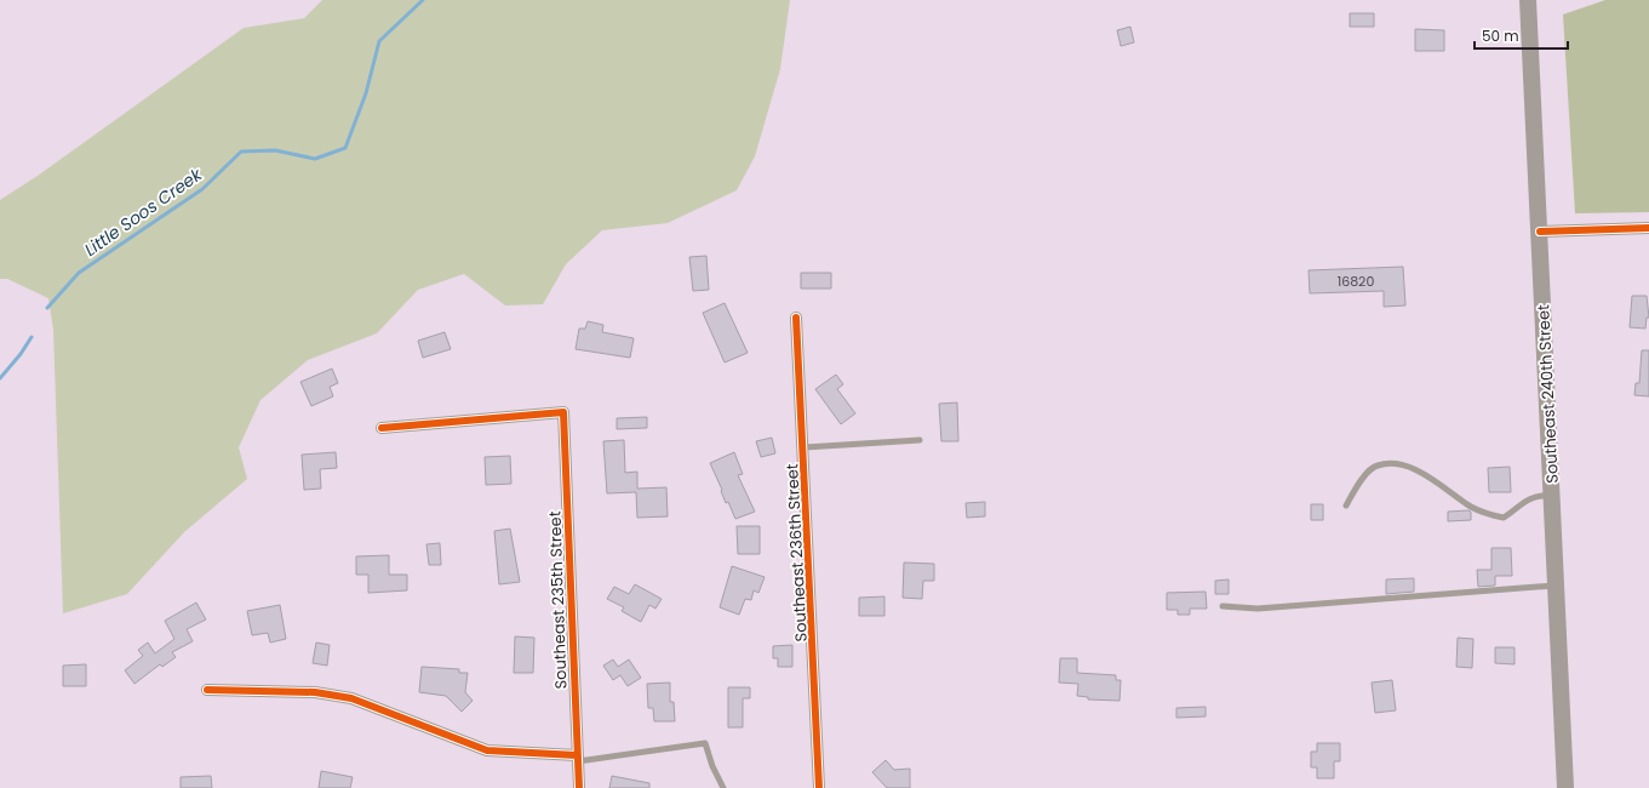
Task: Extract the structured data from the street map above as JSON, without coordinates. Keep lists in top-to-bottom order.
{
  "streets": {
    "main road": ["Southeast 240th Street"],
    "street": ["Southeast 236th Street", "Southeast 235th Street"]
  },
  "water": ["Little Soos Creek"],
  "house_numbers": ["16820"],
  "scale_bar": "50 m"
}
